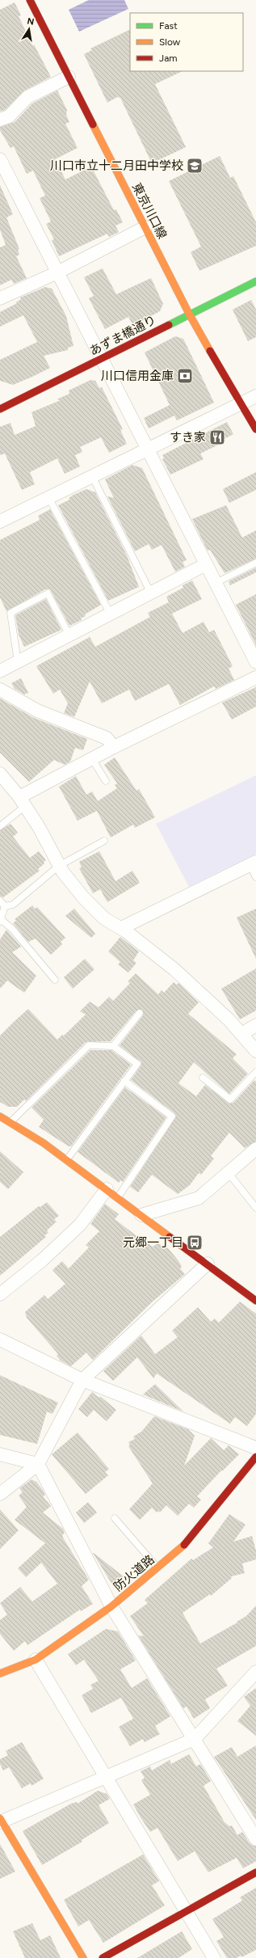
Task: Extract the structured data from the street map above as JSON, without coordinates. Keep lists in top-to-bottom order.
{
  "streets": {
    "street": ["東京川口線", "あずま橋通り", "防火道路"]
  },
  "crossings": [
    ["東京川口線", "あずま橋通り"]
  ],
  "places": {
    "school or university": ["川口市立十二月田中学校"],
    "bank": ["川口信用金庫"],
    "restaurant": ["すき家"],
    "bus stop": ["元郷一丁目"]
  },
  "legend": ["Fast", "Slow", "Jam"],
  "north": "top"
}
